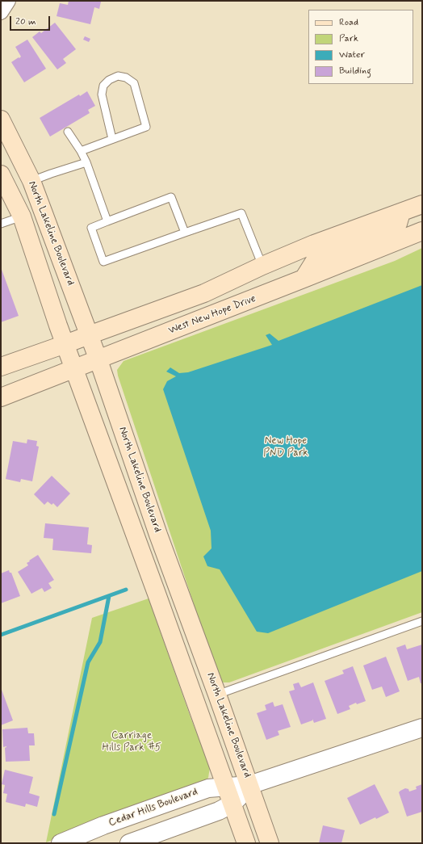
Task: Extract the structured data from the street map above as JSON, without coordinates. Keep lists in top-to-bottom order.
{
  "streets": {
    "main road": ["North Lakeline Boulevard", "West New Hope Drive"],
    "street": ["Cedar Hills Boulevard"]
  },
  "crossings": [
    ["North Lakeline Boulevard", "West New Hope Drive"],
    ["North Lakeline Boulevard", "Cedar Hills Boulevard"]
  ],
  "parks": ["New Hope PND Park", "Carriage Hills Park #5"],
  "legend": [
    "Road",
    "Park",
    "Water",
    "Building"
  ],
  "scale_bar": "20 m"
}
